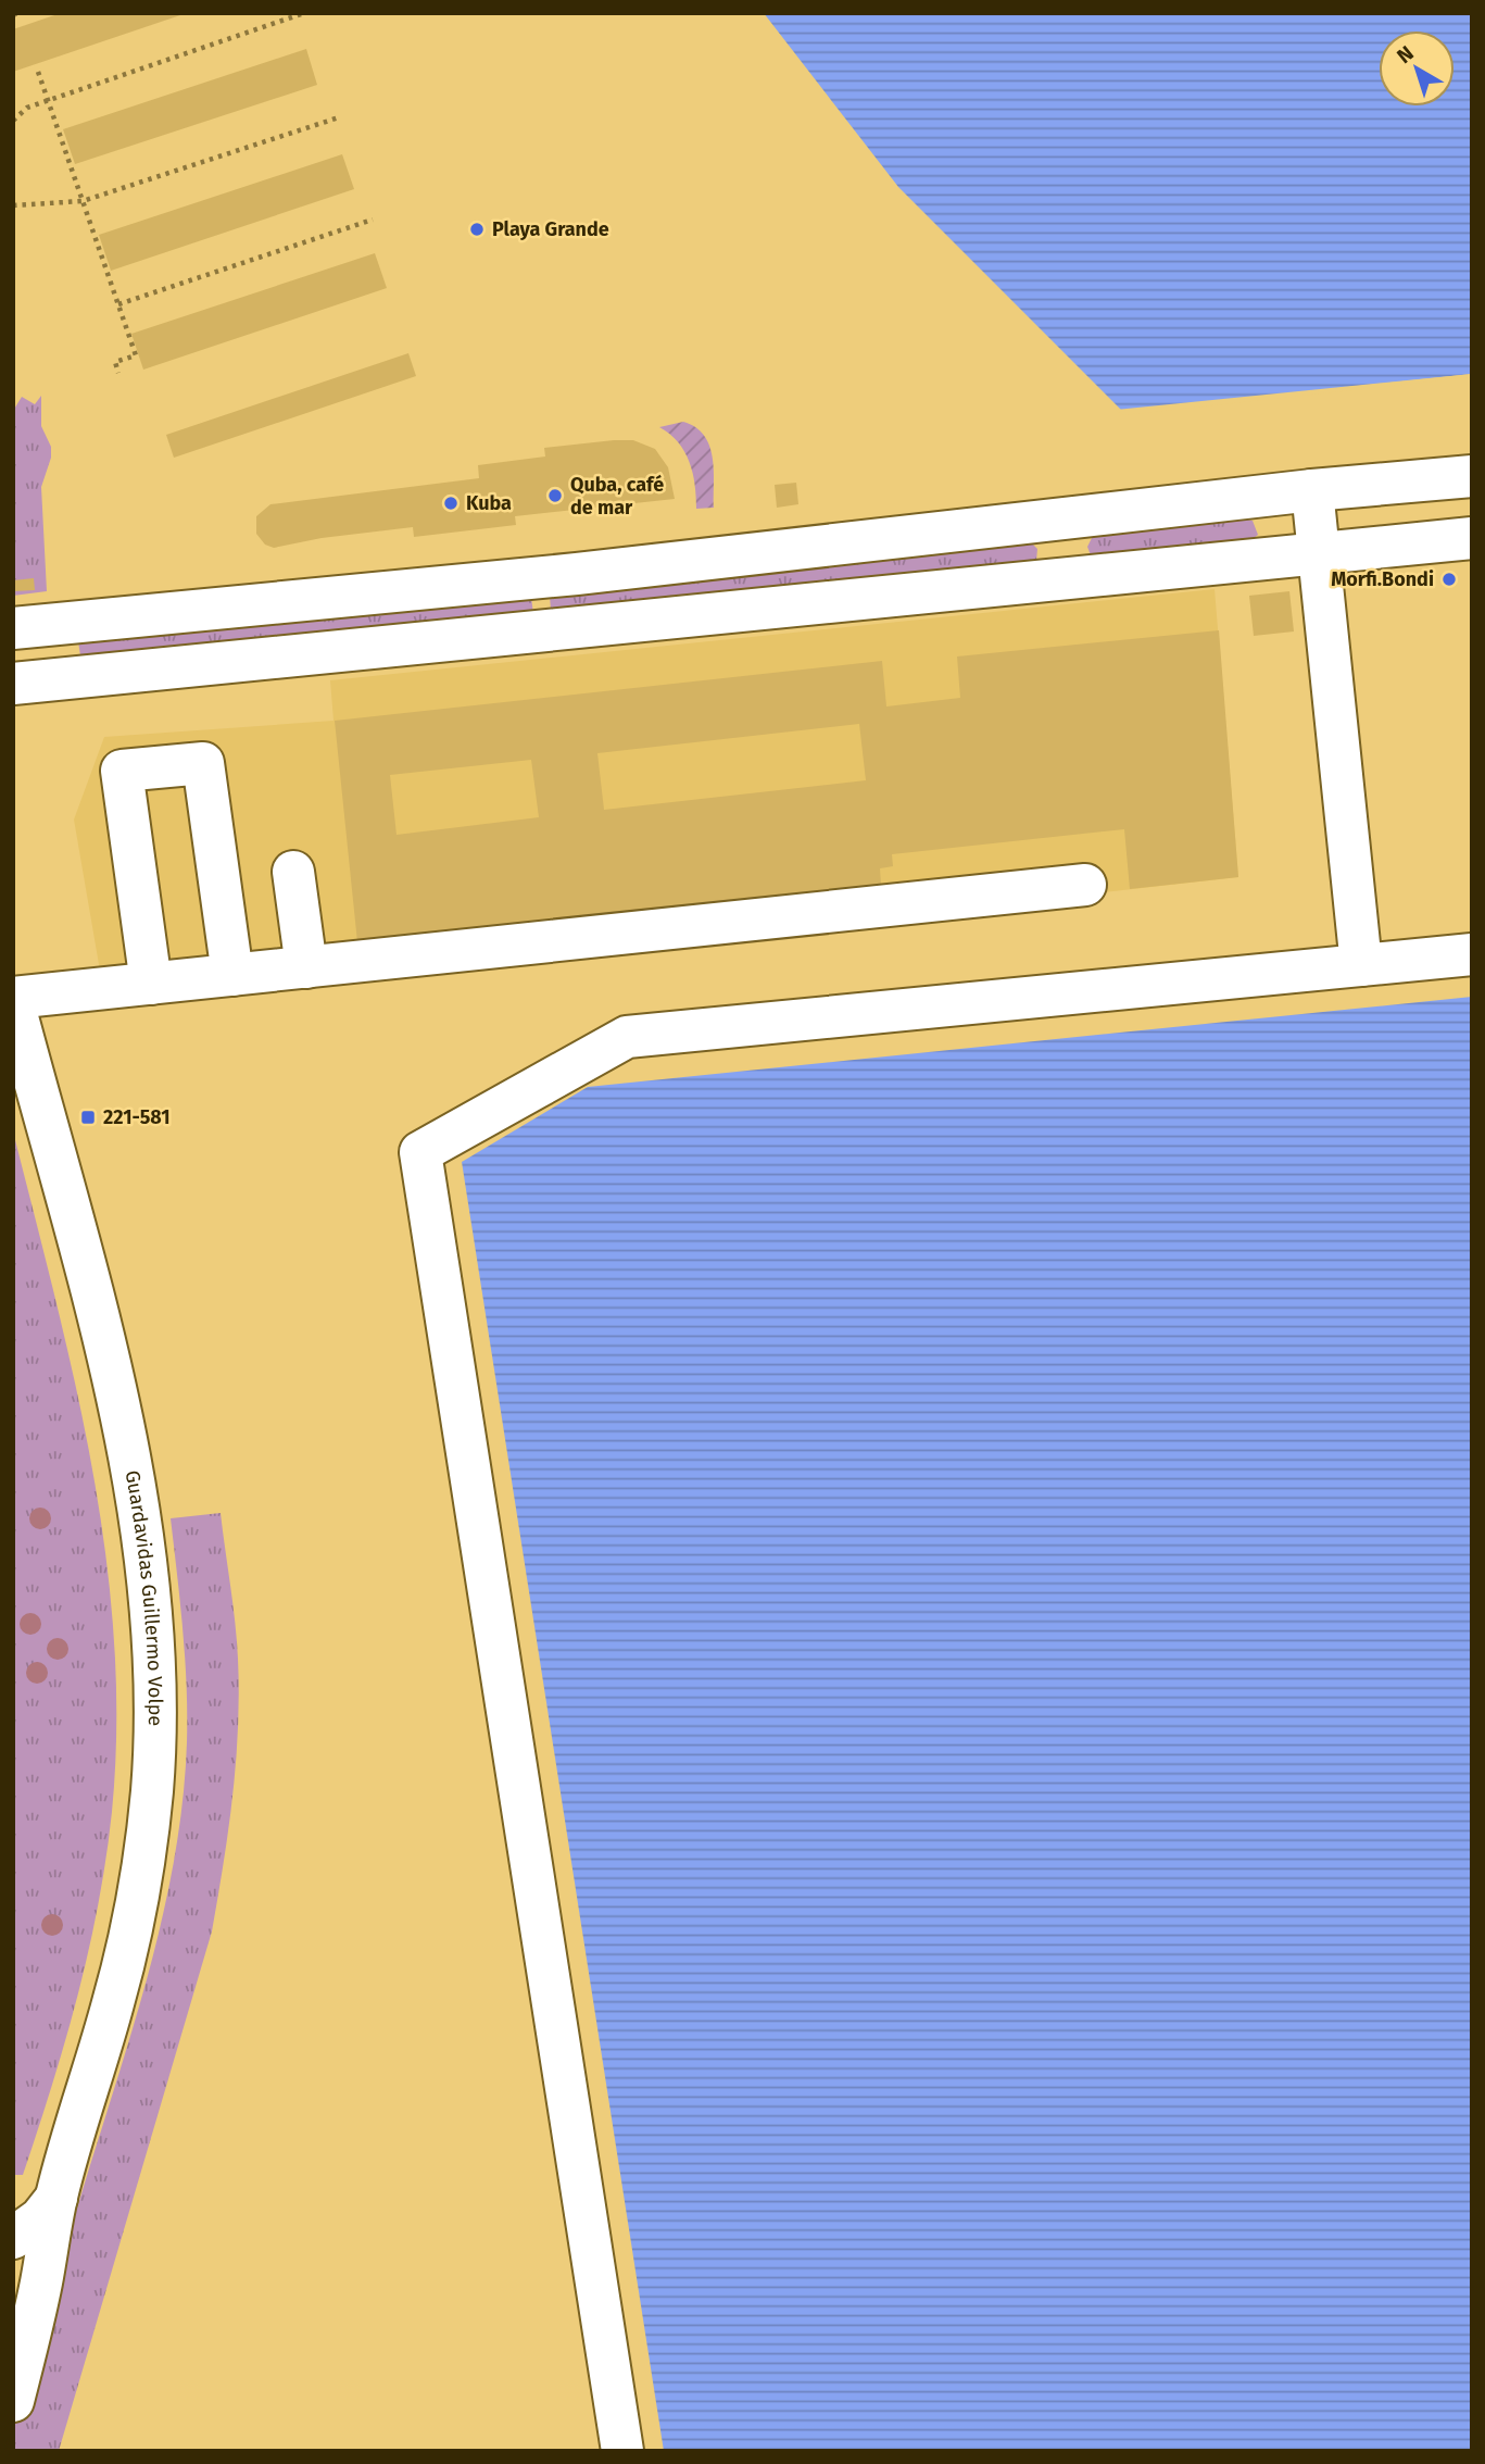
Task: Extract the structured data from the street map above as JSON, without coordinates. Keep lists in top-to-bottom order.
{
  "streets": {
    "street": ["Guardavidas Guillermo Volpe"]
  },
  "places": {
    "other": [
      "Playa Grande",
      "Quba, café de mar",
      "Kuba",
      "Morfi.Bondi"
    ],
    "transit": ["221-581"]
  },
  "north": "top left"
}
